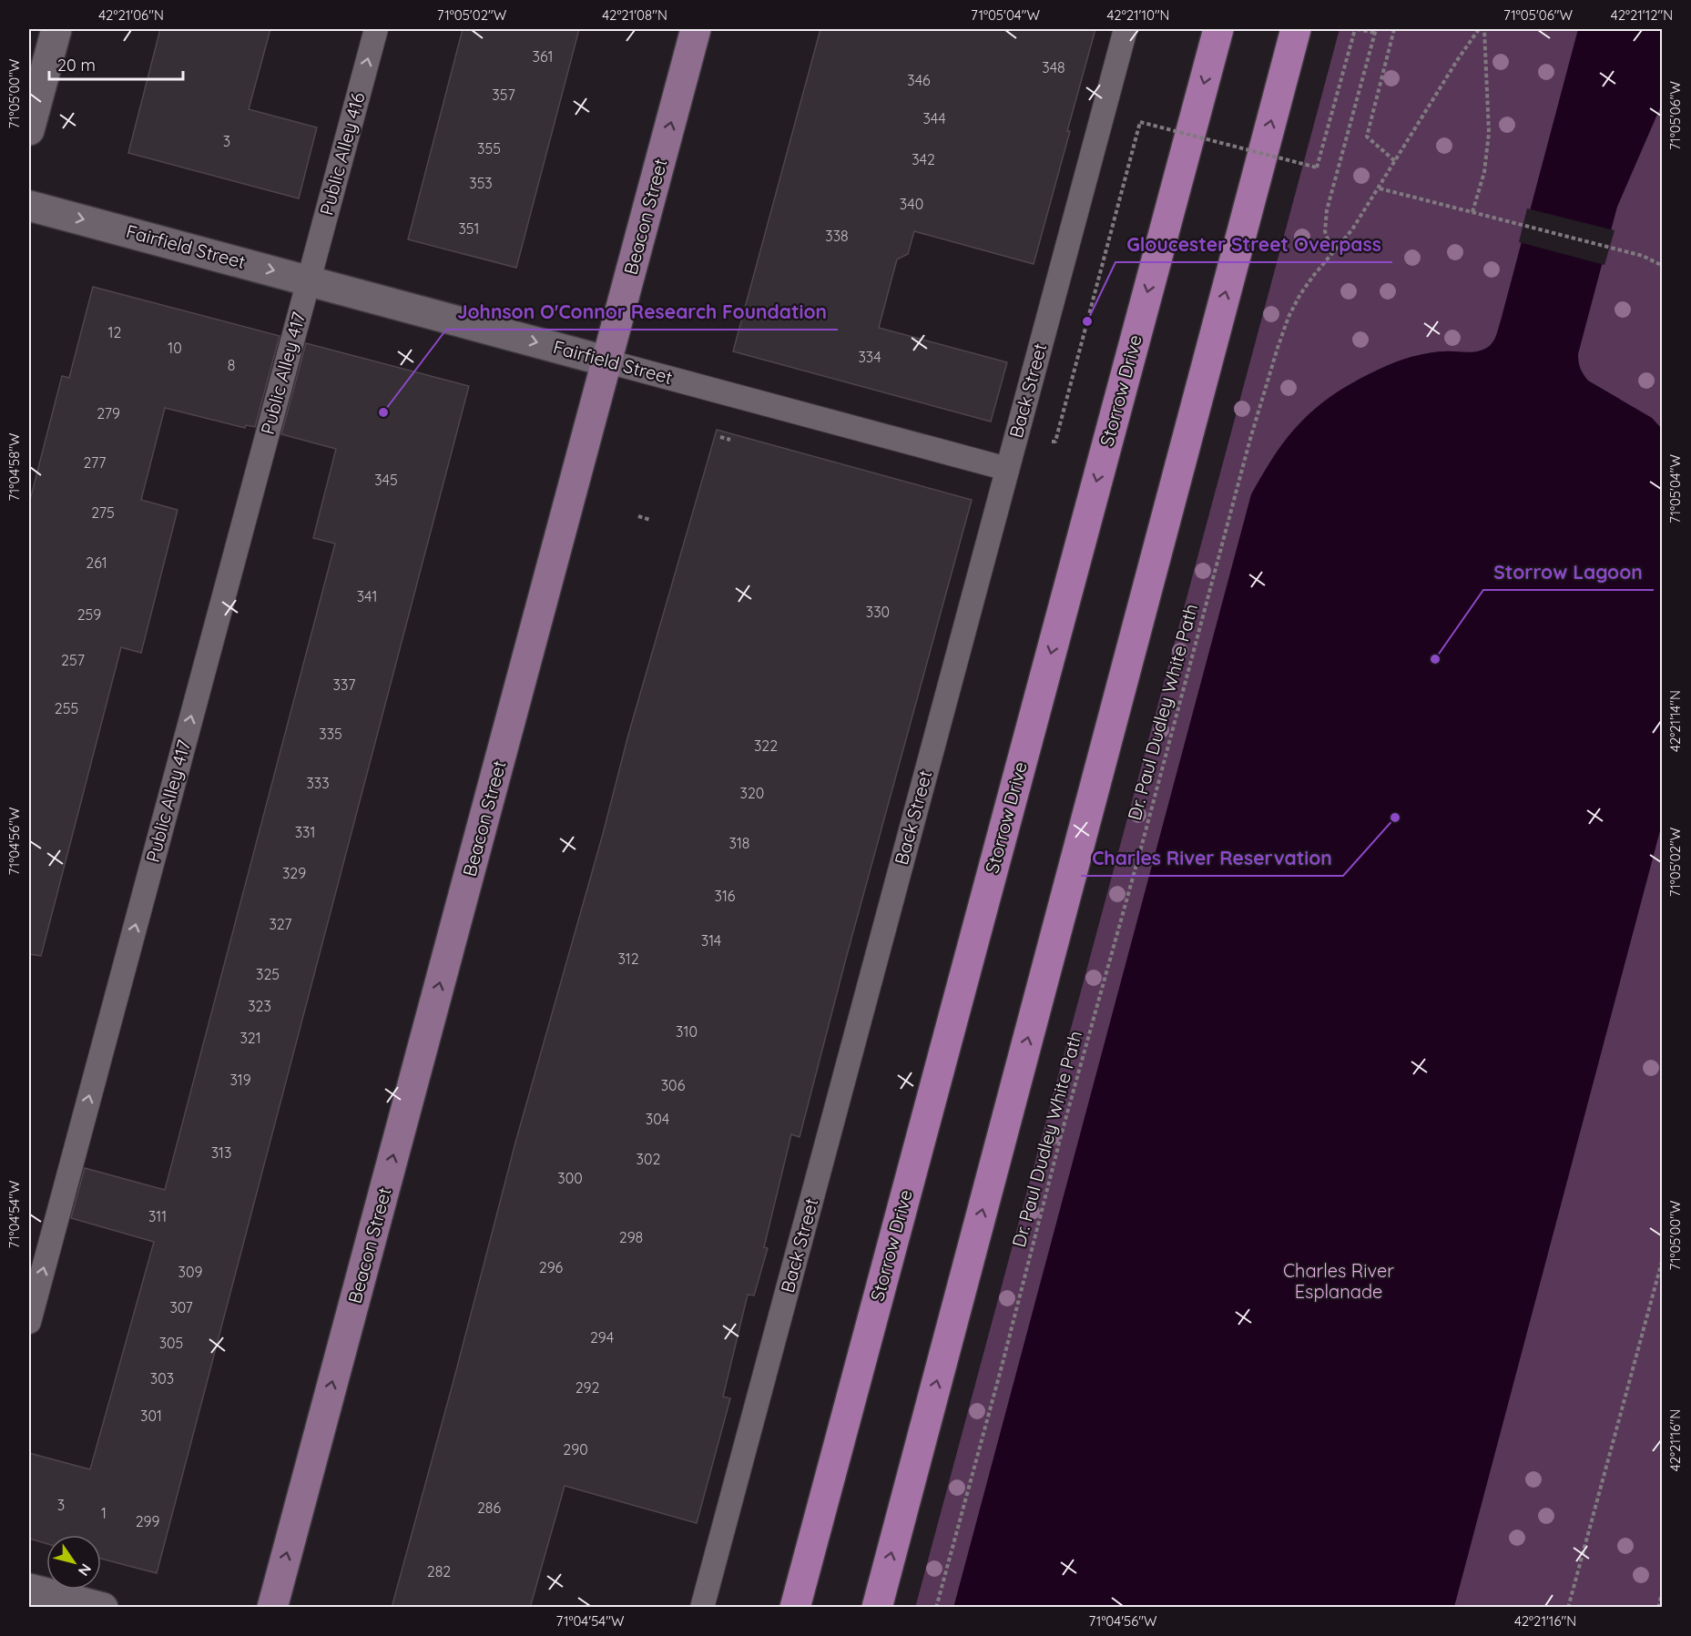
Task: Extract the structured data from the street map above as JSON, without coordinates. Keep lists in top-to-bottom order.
{
  "streets": {
    "highway": ["Storrow Drive"],
    "main road": ["Beacon Street"],
    "street": ["Fairfield Street"],
    "lane": ["Public Alley 416", "Public Alley 417", "Back Street"],
    "path": ["Dr. Paul Dudley White Path"]
  },
  "crossings": [
    ["Public Alley 416", "Fairfield Street"],
    ["Public Alley 416", "Public Alley 417"],
    ["Beacon Street", "Fairfield Street"],
    ["Fairfield Street", "Public Alley 417"],
    ["Fairfield Street", "Back Street"]
  ],
  "one_way": [
    "Public Alley 416",
    "Beacon Street",
    "Fairfield Street",
    "Public Alley 417"
  ],
  "parks": ["Charles River Esplanade"],
  "places": [
    "Gloucester Street Overpass",
    "Johnson O'Connor Research Foundation",
    "Storrow Lagoon",
    "Charles River Reservation"
  ],
  "house_numbers": [
    "361",
    "348",
    "346",
    "357",
    "344",
    "3",
    "355",
    "342",
    "353",
    "340",
    "351",
    "338",
    "12",
    "10",
    "334",
    "8",
    "279",
    "277",
    "345",
    "275",
    "261",
    "341",
    "330",
    "259",
    "257",
    "337",
    "255",
    "335",
    "322",
    "333",
    "320",
    "331",
    "318",
    "329",
    "316",
    "327",
    "314",
    "312",
    "325",
    "323",
    "310",
    "321",
    "319",
    "306",
    "304",
    "313",
    "302",
    "300",
    "311",
    "298",
    "296",
    "309",
    "307",
    "294",
    "305",
    "303",
    "292",
    "301",
    "290",
    "3",
    "286",
    "1",
    "299",
    "282"
  ],
  "scale_bar": "20 m",
  "north": "bottom right",
  "coordinates": [
    "42°21'06\"N",
    "71°05'02\"W",
    "42°21'08\"N",
    "71°05'04\"W",
    "42°21'10\"N",
    "71°05'06\"W",
    "42°21'12\"N",
    "71°05'00\"W",
    "71°04'58\"W",
    "42°21'14\"N",
    "71°04'56\"W",
    "71°04'54\"W",
    "42°21'16\"N"
  ]
}
